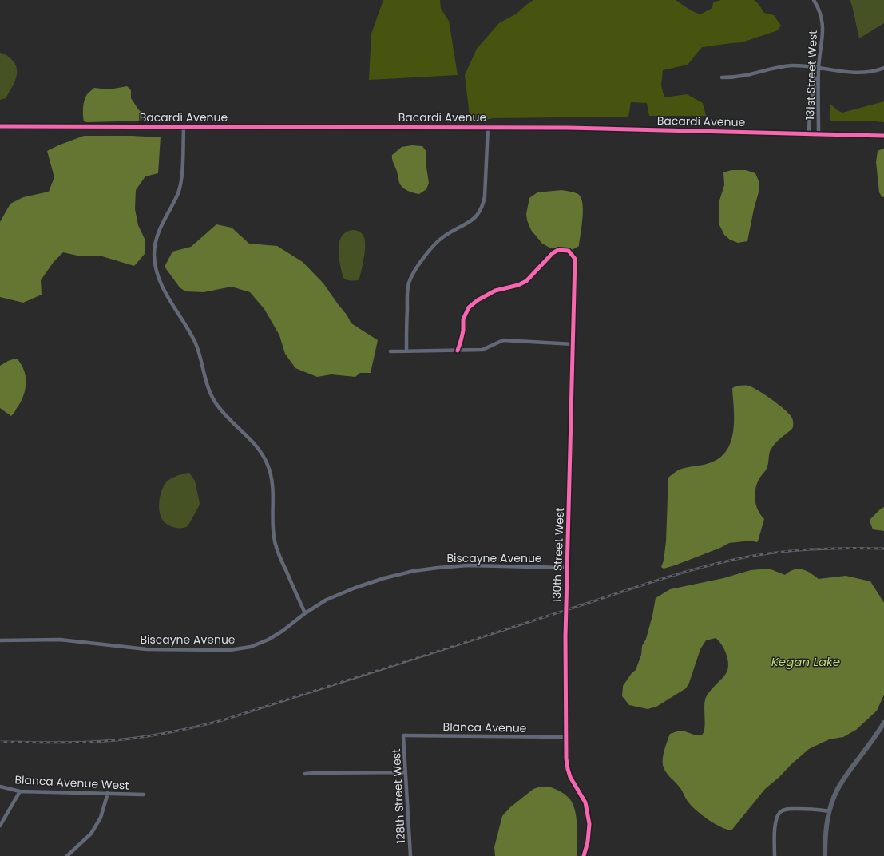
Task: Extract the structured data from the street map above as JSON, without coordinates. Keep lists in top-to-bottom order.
{
  "streets": {
    "street": [
      "131st Street West",
      "Bacardi Avenue",
      "130th Street West",
      "Biscayne Avenue",
      "Blanca Avenue",
      "Blanca Avenue West",
      "128th Street West"
    ]
  },
  "crossings": [
    ["131st Street West", "Bacardi Avenue"],
    ["130th Street West", "Biscayne Avenue"],
    ["130th Street West", "Blanca Avenue"],
    ["Blanca Avenue", "128th Street West"]
  ],
  "water": ["Kegan Lake"]
}
